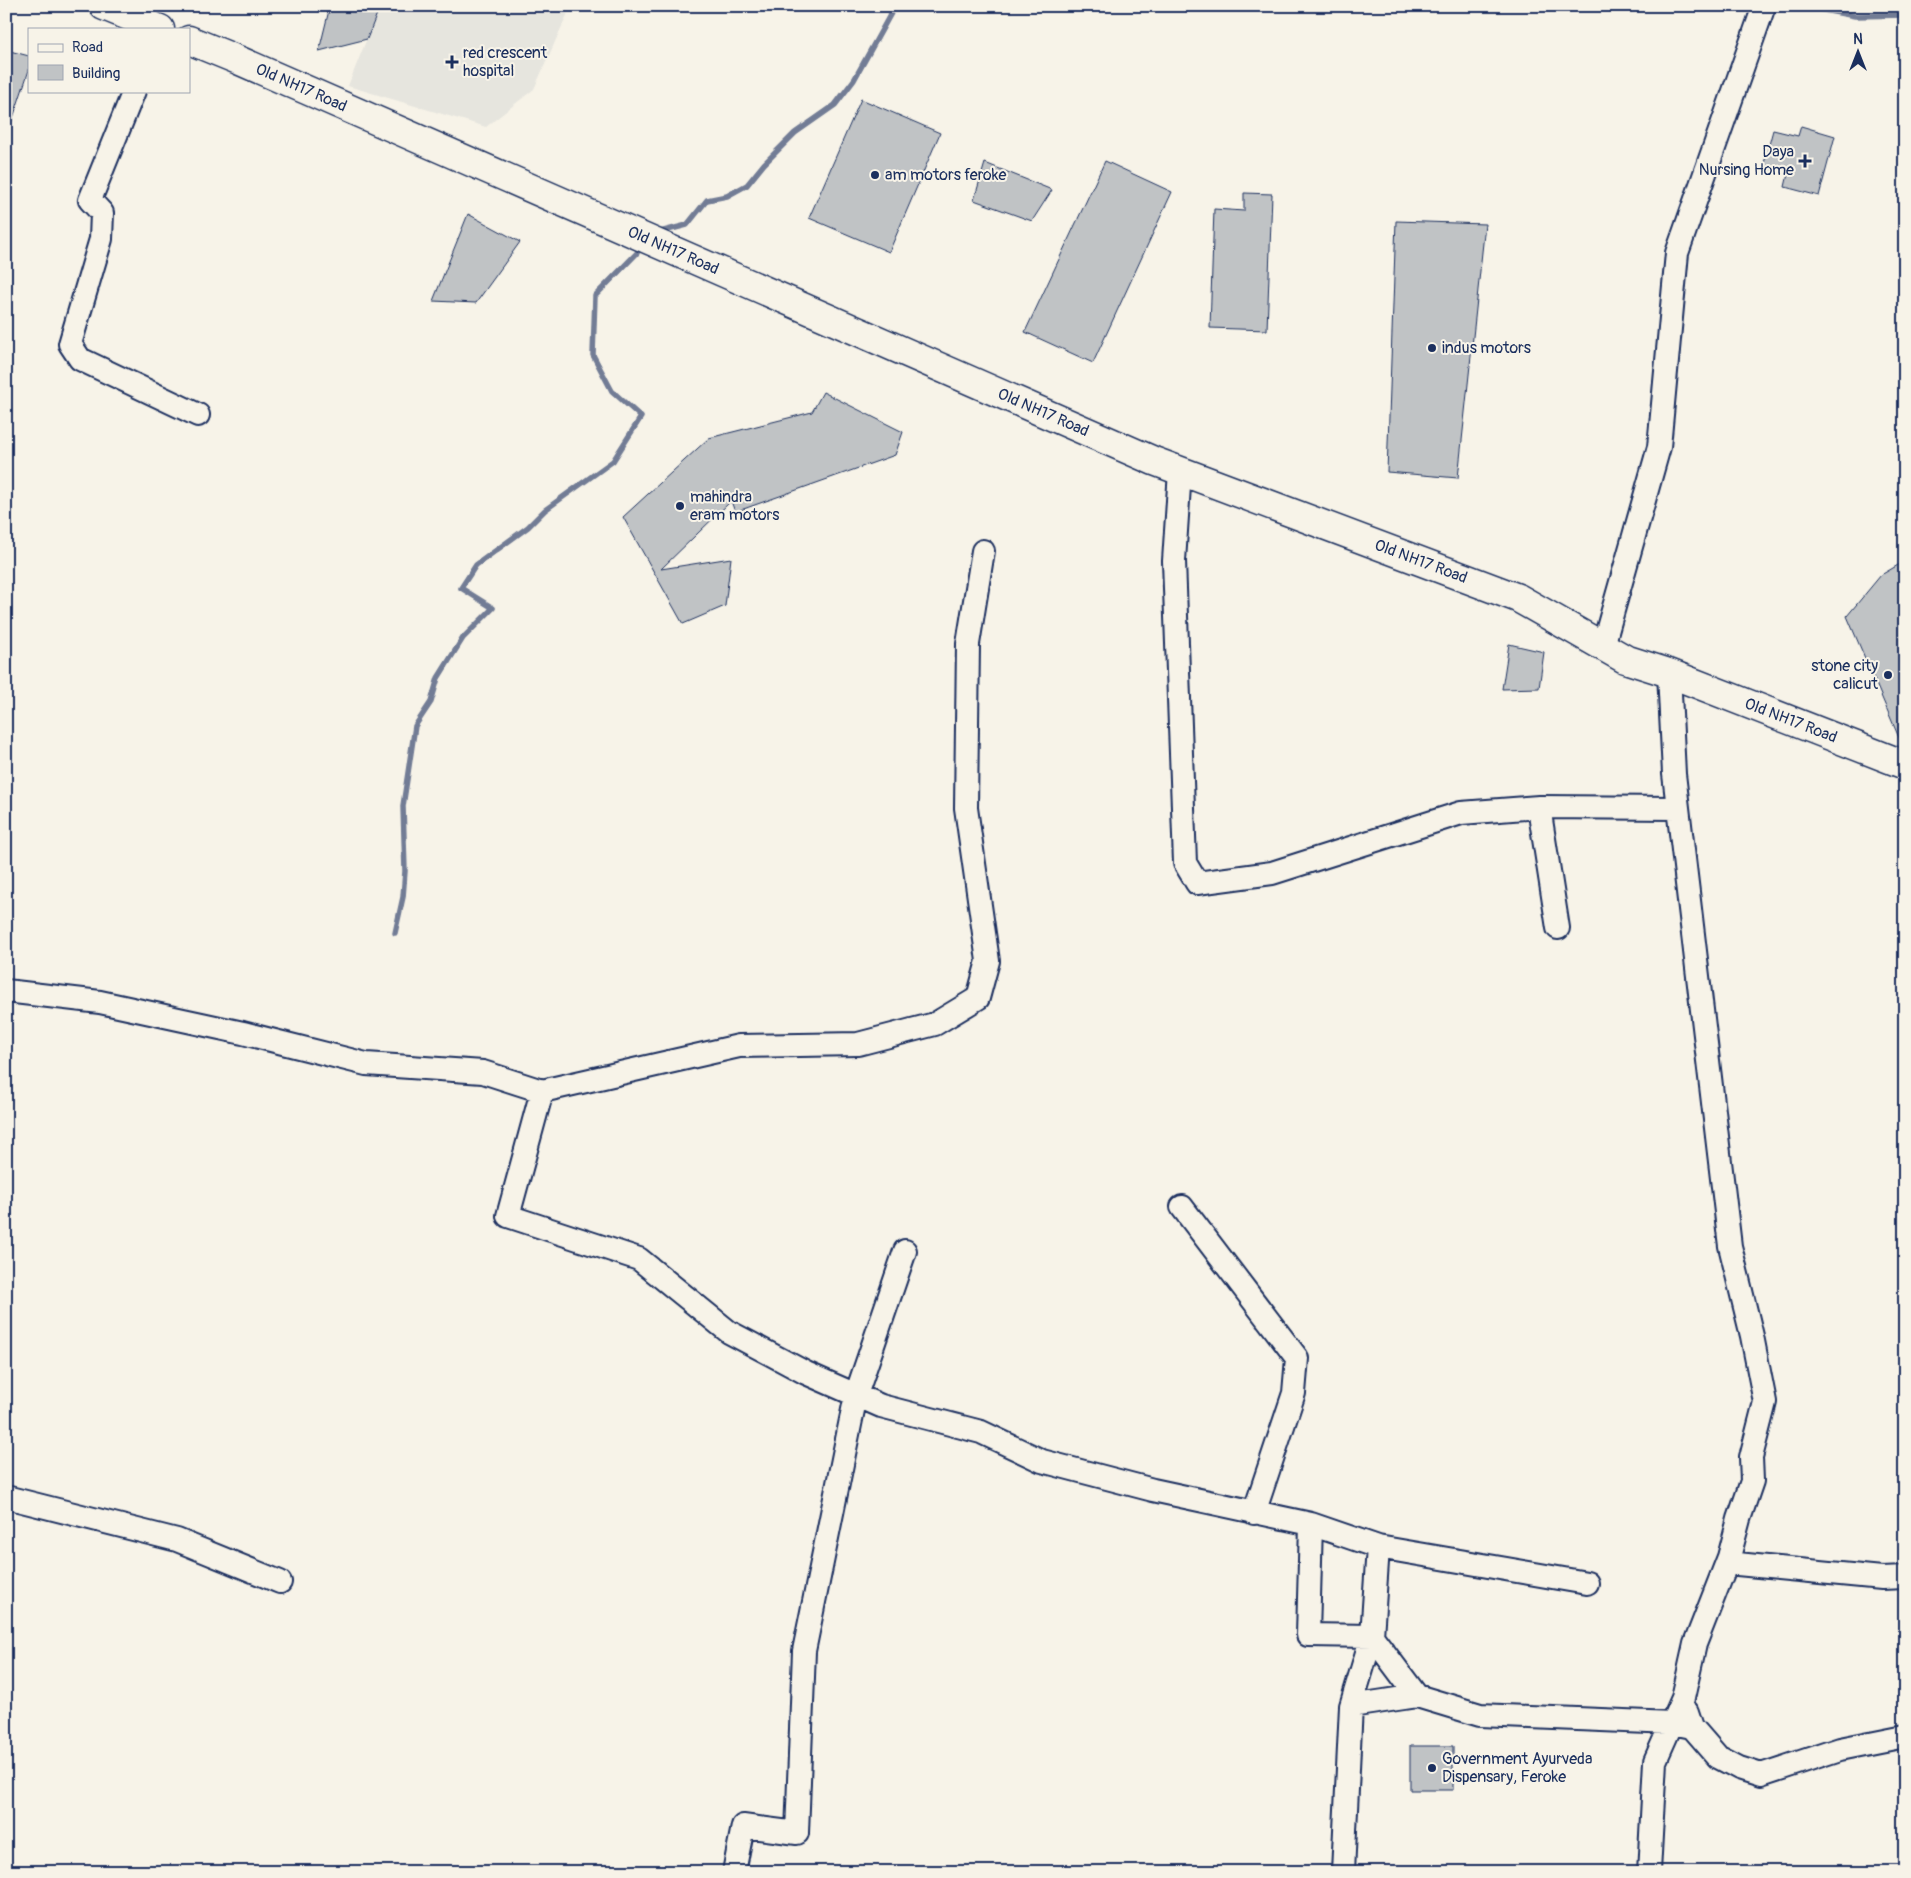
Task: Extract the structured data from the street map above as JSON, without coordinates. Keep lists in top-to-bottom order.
{
  "streets": {
    "main road": ["Old NH17 Road"]
  },
  "places": {
    "health": ["red crescent hospital", "Daya Nursing Home"],
    "other": [
      "am motors feroke",
      "indus motors",
      "mahindra eram motors",
      "stone city calicut",
      "Government Ayurveda Dispensary, Feroke"
    ]
  },
  "legend": ["Road", "Building"],
  "north": "top"
}
